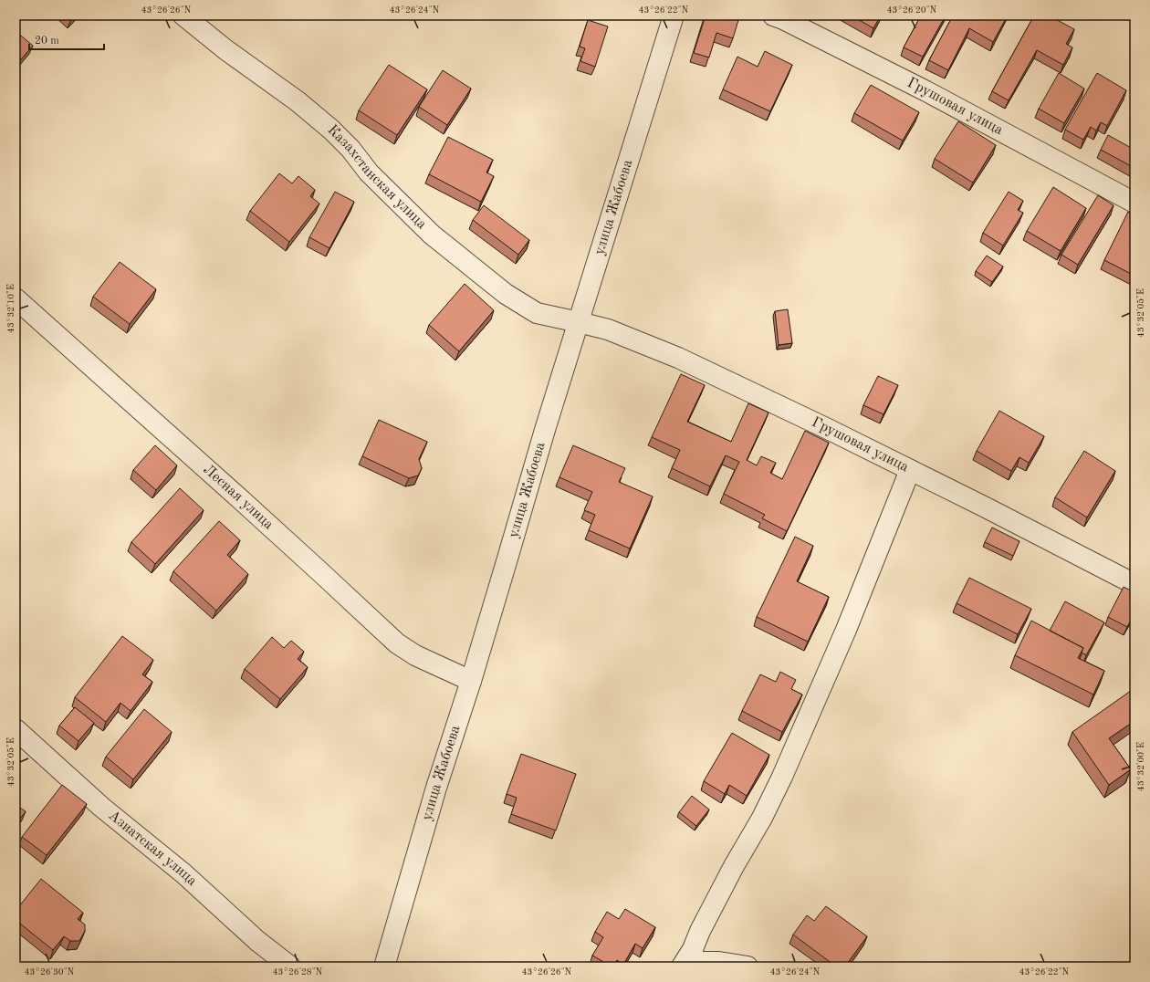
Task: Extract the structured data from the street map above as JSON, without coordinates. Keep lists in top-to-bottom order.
{
  "streets": {
    "street": [
      "Грушовая улица",
      "Казахстанская улица",
      "улица Жабоева",
      "Лесная улица",
      "Азиатская улица"
    ]
  },
  "crossings": [
    ["Грушовая улица", "Казахстанская улица"],
    ["Грушовая улица", "улица Жабоева"],
    ["Казахстанская улица", "улица Жабоева"],
    ["улица Жабоева", "Лесная улица"]
  ],
  "scale_bar": "20 m",
  "coordinates": [
    "43°26'26\"N",
    "43°26'24\"N",
    "43°26'22\"N",
    "43°26'20\"N",
    "43°32'10\"E",
    "43°32'05\"E",
    "43°32'00\"E",
    "43°26'30\"N",
    "43°26'28\"N"
  ]
}
